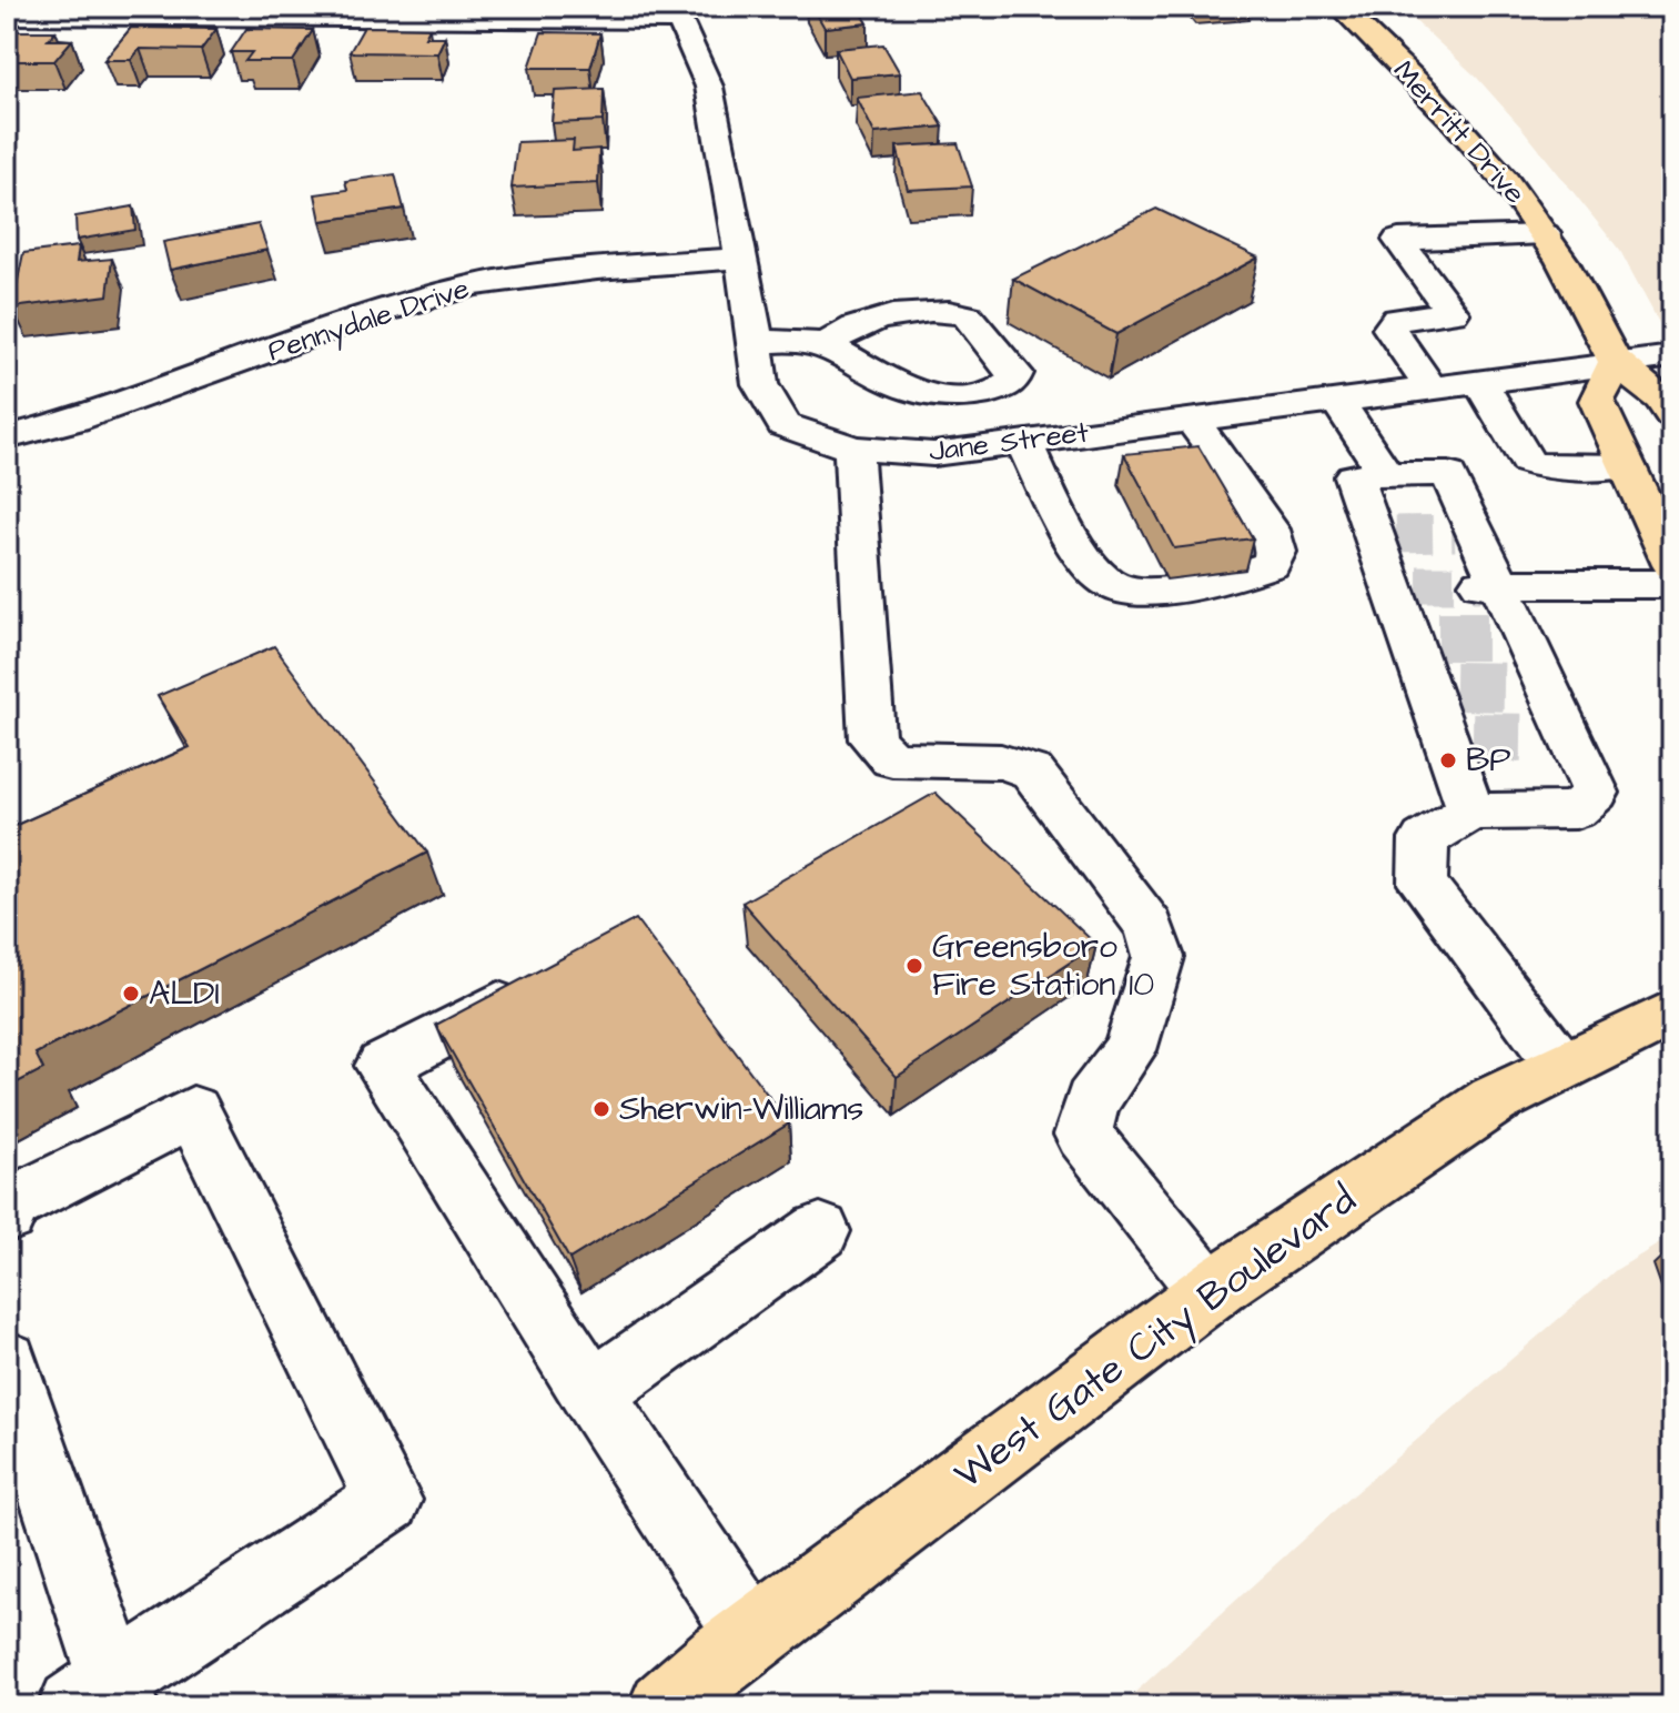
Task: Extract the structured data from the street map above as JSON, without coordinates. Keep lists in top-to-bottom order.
{
  "streets": {
    "main road": ["Merritt Drive", "West Gate City Boulevard"],
    "street": ["Pennydale Drive", "Jane Street"]
  },
  "crossings": [
    ["Merritt Drive", "Jane Street"],
    ["Pennydale Drive", "Jane Street"]
  ],
  "places": [
    "BP",
    "Greensboro Fire Station 10",
    "ALDI",
    "Sherwin-Williams"
  ]
}
